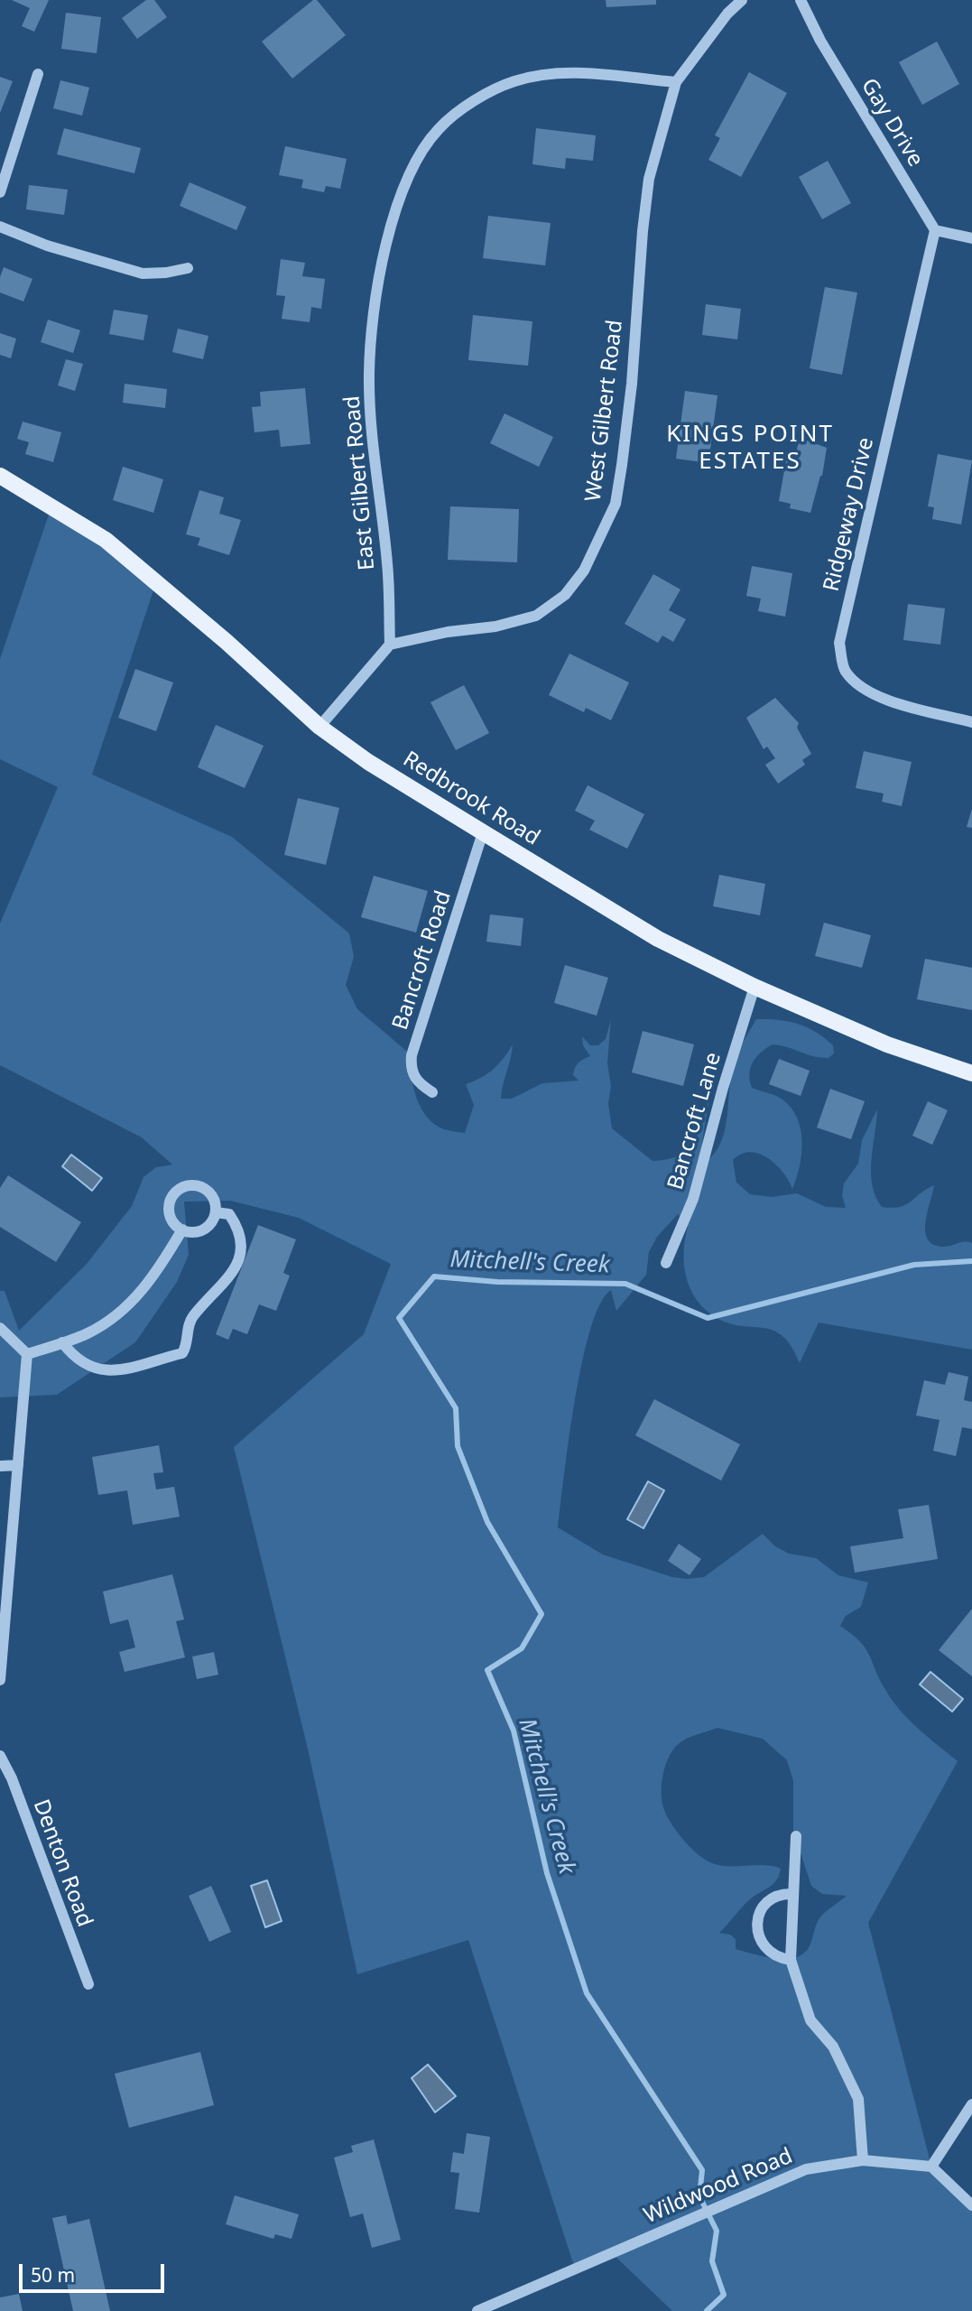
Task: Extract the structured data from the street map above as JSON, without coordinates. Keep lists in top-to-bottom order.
{
  "streets": {
    "main road": ["Redbrook Road"],
    "street": [
      "Gay Drive",
      "West Gilbert Road",
      "East Gilbert Road",
      "Ridgeway Drive",
      "Bancroft Road",
      "Bancroft Lane",
      "Denton Road",
      "Wildwood Road"
    ]
  },
  "crossings": [
    ["Gay Drive", "Ridgeway Drive"],
    ["West Gilbert Road", "East Gilbert Road"],
    ["Redbrook Road", "Bancroft Road"],
    ["Redbrook Road", "Bancroft Lane"]
  ],
  "districts": ["KINGS POINT ESTATES"],
  "water": ["Mitchell's Creek"],
  "scale_bar": "50 m"
}
